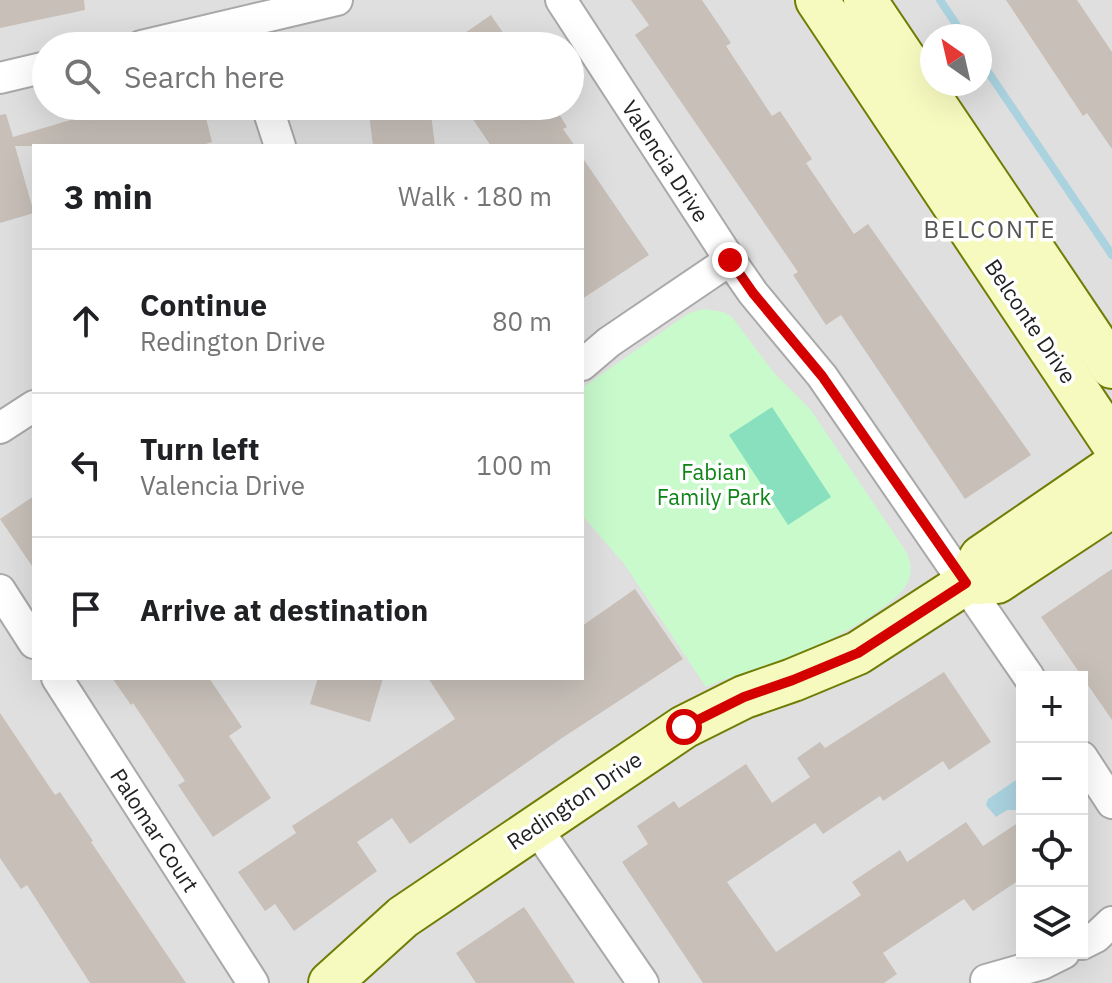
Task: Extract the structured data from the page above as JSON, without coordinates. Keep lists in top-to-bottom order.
{
  "streets": {
    "street": [
      "Valencia Drive",
      "Belconte Drive",
      "Redington Drive",
      "Palomar Court"
    ]
  },
  "crossings": [
    ["Valencia Drive", "Redington Drive"]
  ],
  "districts": ["BELCONTE"],
  "parks": ["Fabian Family Park"],
  "north": "top left",
  "page": {
    "search": "Search here",
    "heading": ["3 min", "Walk · 180 m"],
    "list": [
      ["Continue", "Redington Drive", "80 m"],
      ["Turn left", "Valencia Drive", "100 m"],
      "Arrive at destination"
    ],
    "map_buttons": ["+", "−"]
  }
}
